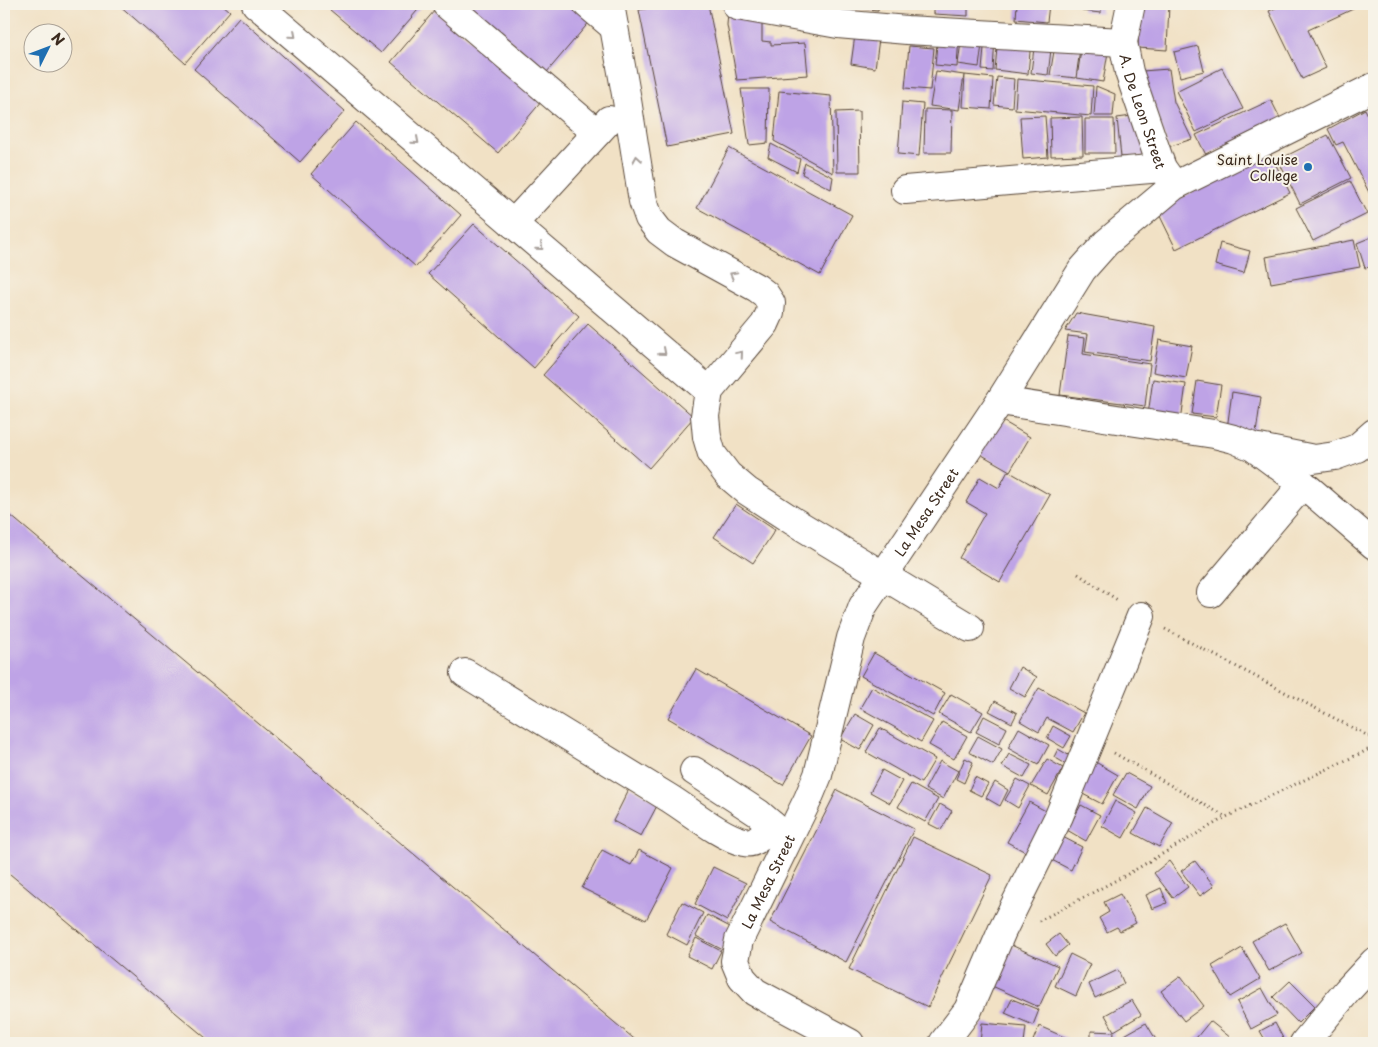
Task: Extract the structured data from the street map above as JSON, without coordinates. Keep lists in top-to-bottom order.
{
  "streets": {
    "street": ["A. De Leon Street", "La Mesa Street"]
  },
  "crossings": [
    ["A. De Leon Street", "La Mesa Street"]
  ],
  "places": ["Saint Louise College"],
  "north": "top right"
}
